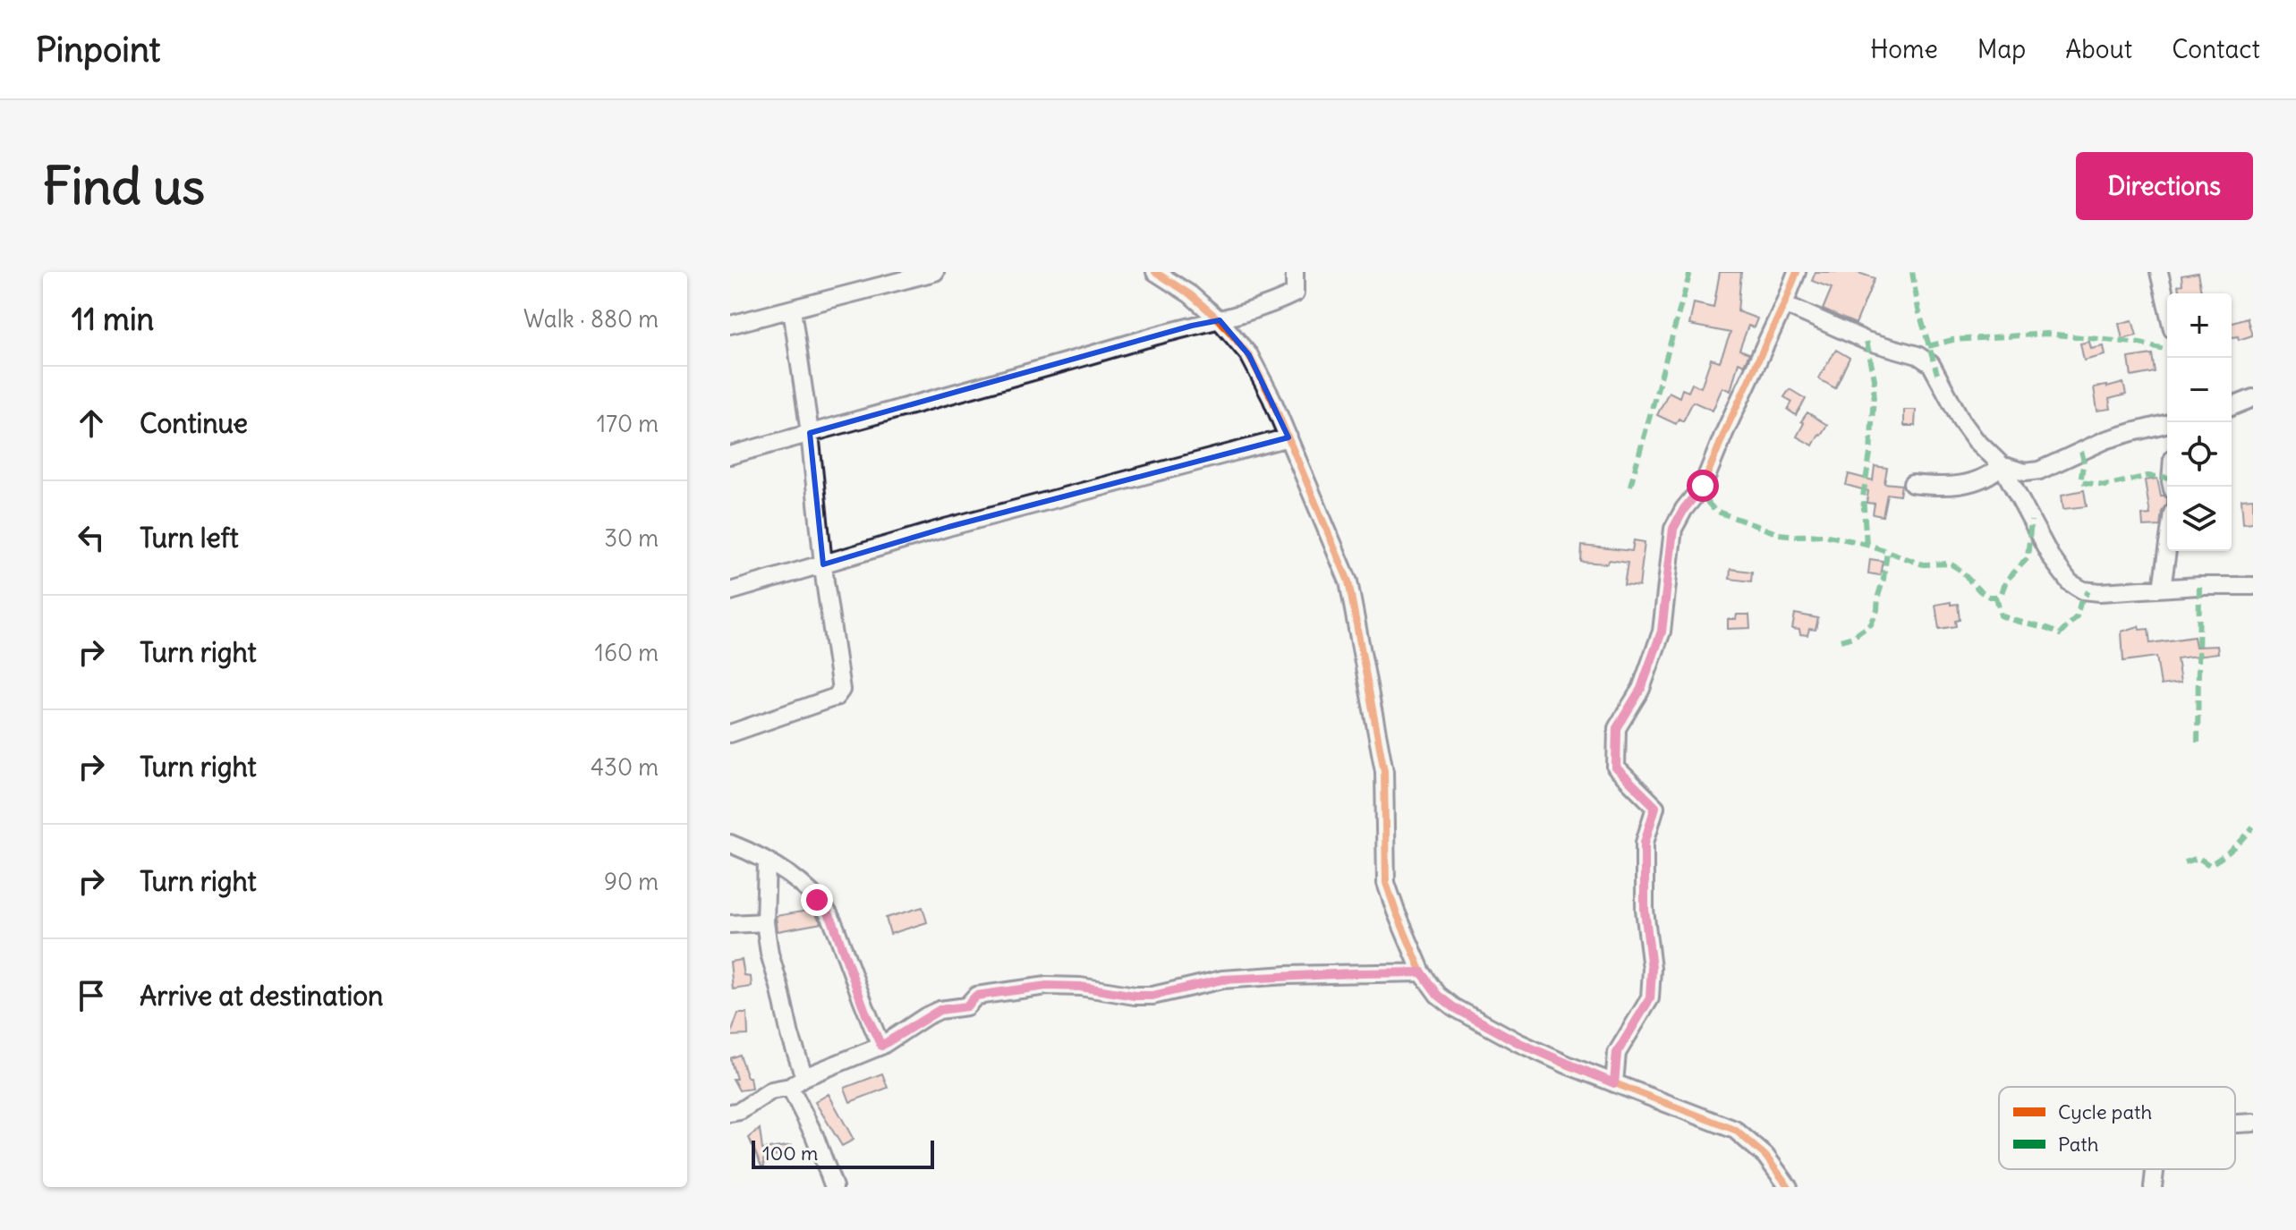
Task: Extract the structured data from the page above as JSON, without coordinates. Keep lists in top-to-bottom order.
{
  "legend": ["Cycle path", "Path"],
  "scale_bar": "100 m",
  "page": {
    "header": "Pinpoint",
    "nav": [
      "Home",
      "Map",
      "About",
      "Contact"
    ],
    "buttons": "Directions",
    "title": "Find us",
    "heading": ["11 min", "Walk · 880 m"],
    "map_buttons": ["+", "−"],
    "list": [
      ["Continue", "170 m"],
      ["Turn left", "30 m"],
      ["Turn right", "160 m"],
      ["Turn right", "430 m"],
      ["Turn right", "90 m"],
      "Arrive at destination"
    ],
    "scale": "100 m"
  }
}
